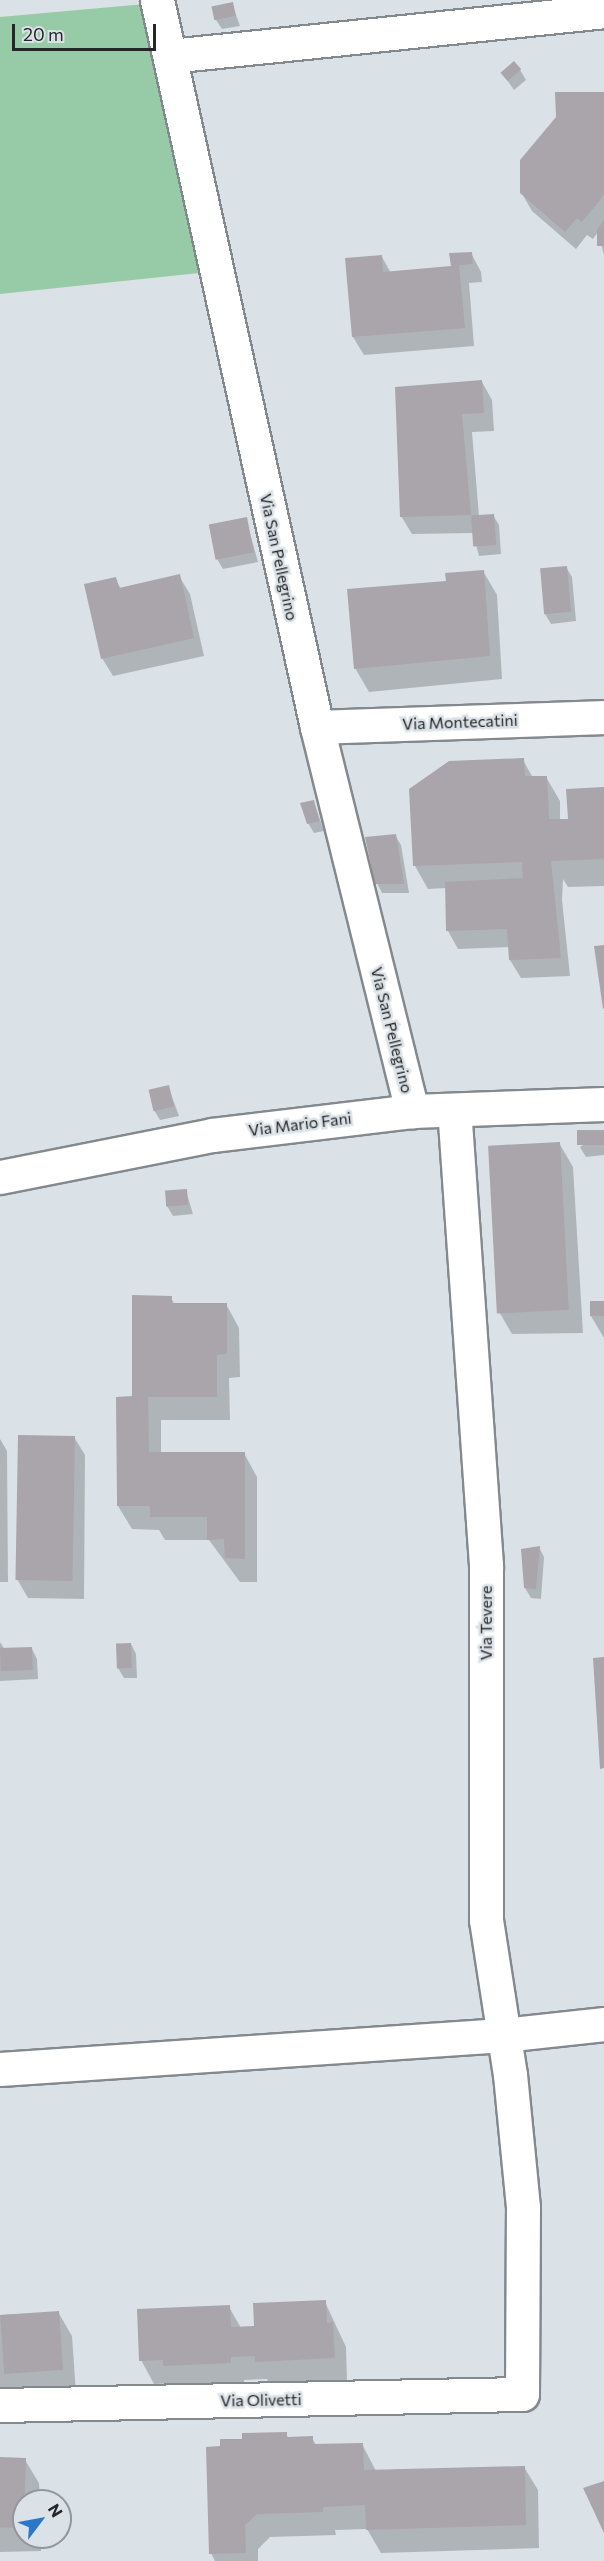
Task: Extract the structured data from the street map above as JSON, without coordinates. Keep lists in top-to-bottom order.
{
  "streets": {
    "street": [
      "Via San Pellegrino",
      "Via Montecatini",
      "Via Mario Fani",
      "Via Tevere",
      "Via Olivetti"
    ]
  },
  "crossings": [
    ["Via San Pellegrino", "Via Montecatini"],
    ["Via San Pellegrino", "Via Mario Fani"],
    ["Via Mario Fani", "Via Tevere"],
    ["Via Tevere", "Via Olivetti"]
  ],
  "scale_bar": "20 m",
  "north": "top right"
}
